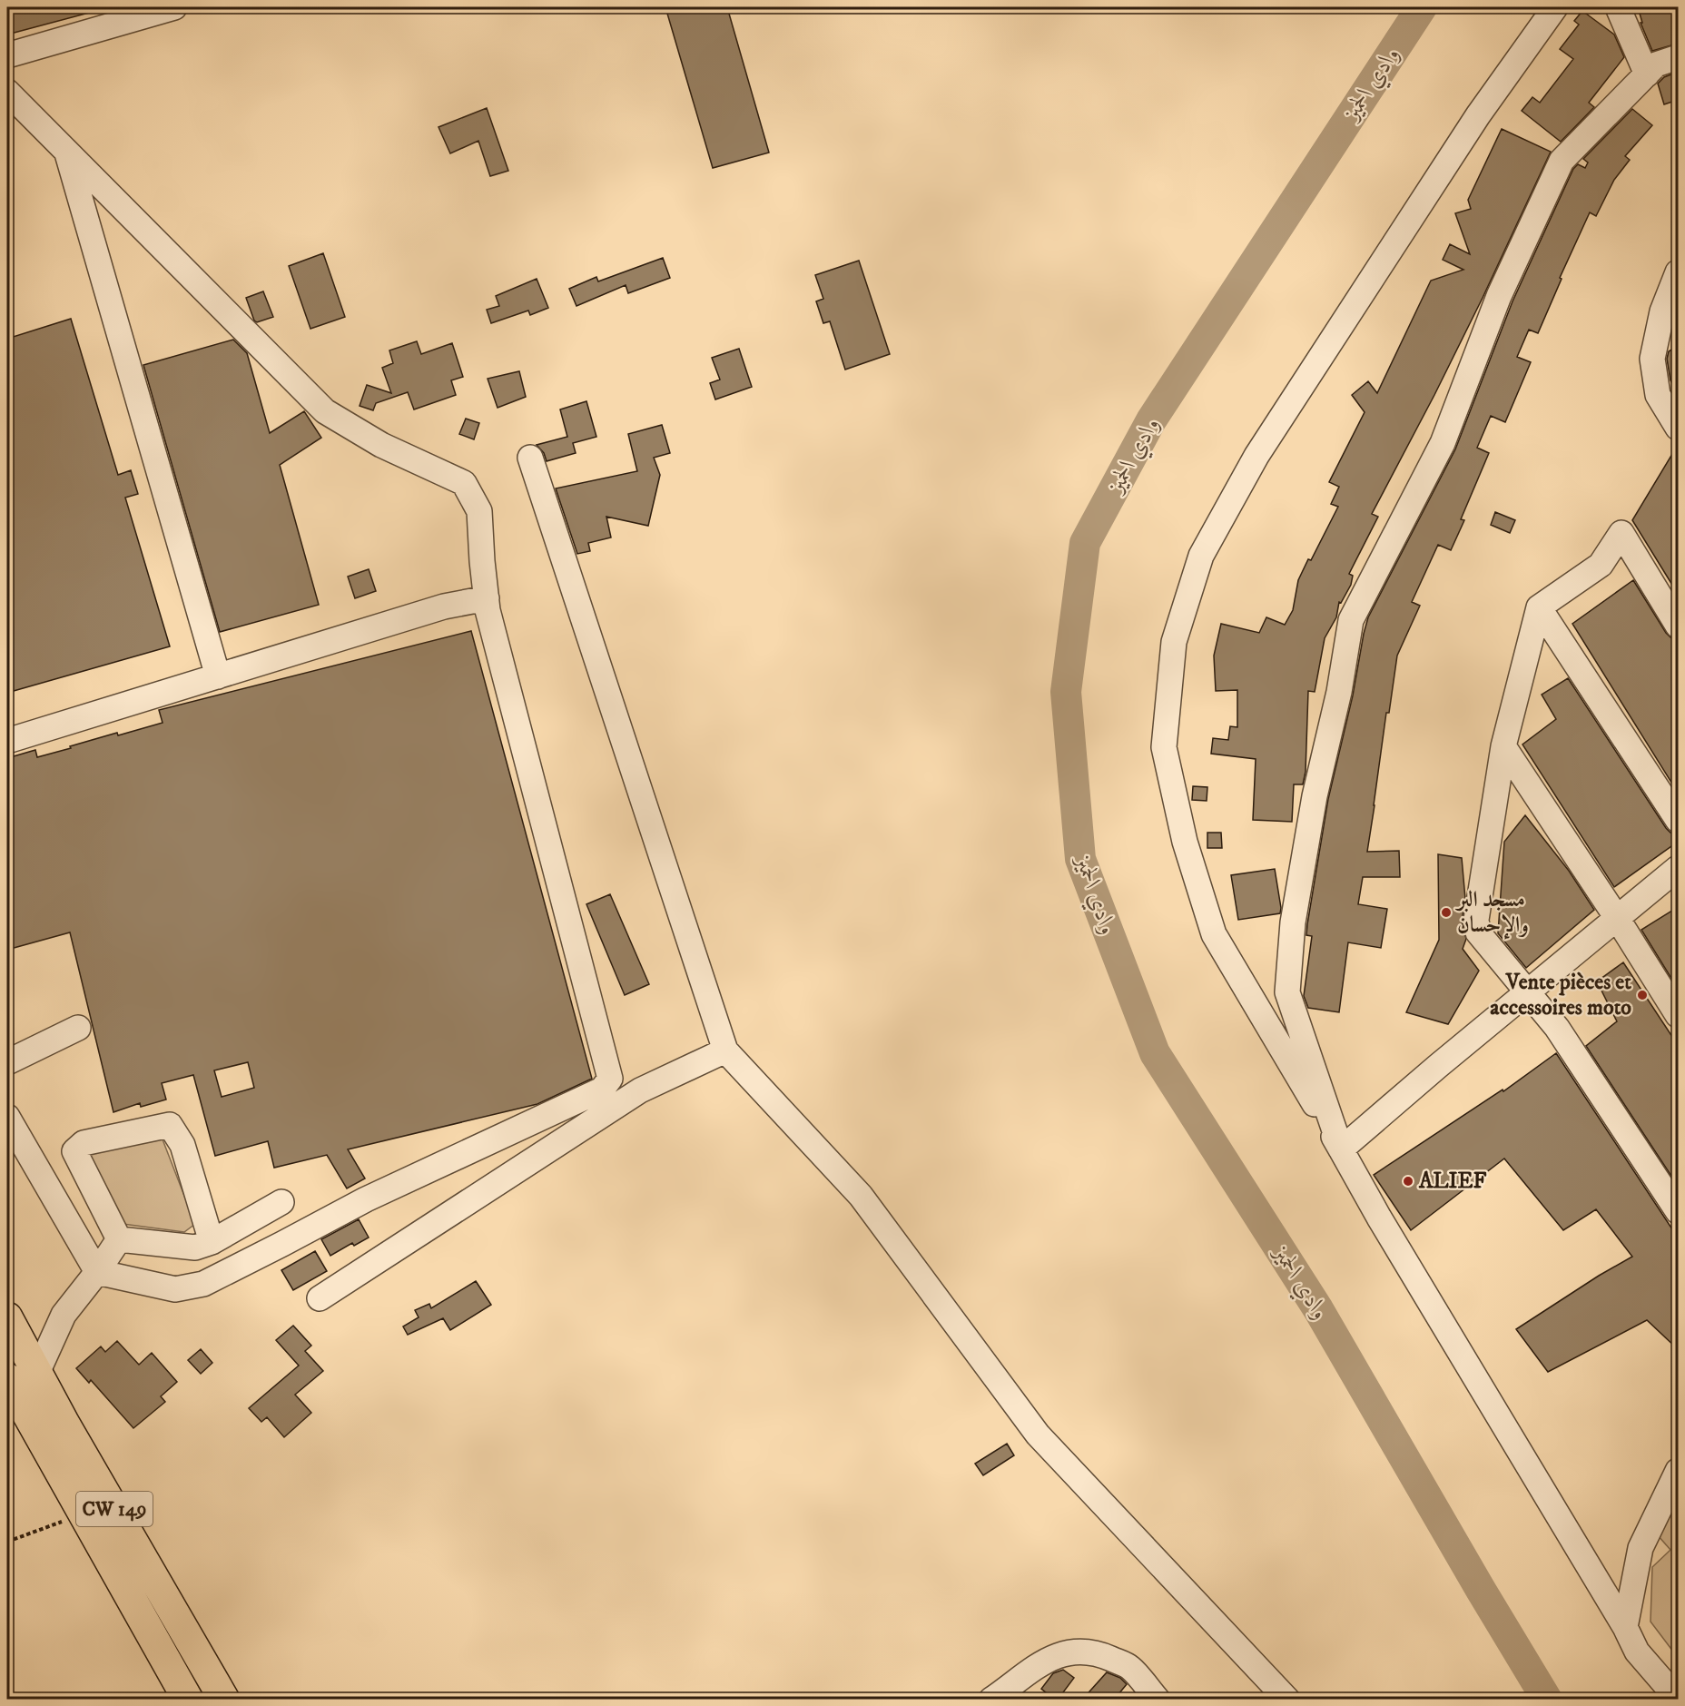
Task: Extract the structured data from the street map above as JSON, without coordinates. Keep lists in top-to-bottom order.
{
  "streets": {
    "highway": ["CW 149"]
  },
  "water": ["وادي الحميز"],
  "places": ["مسجد البر والإحسان", "Vente pièces et accessoires moto", "ALIEF"]
}
